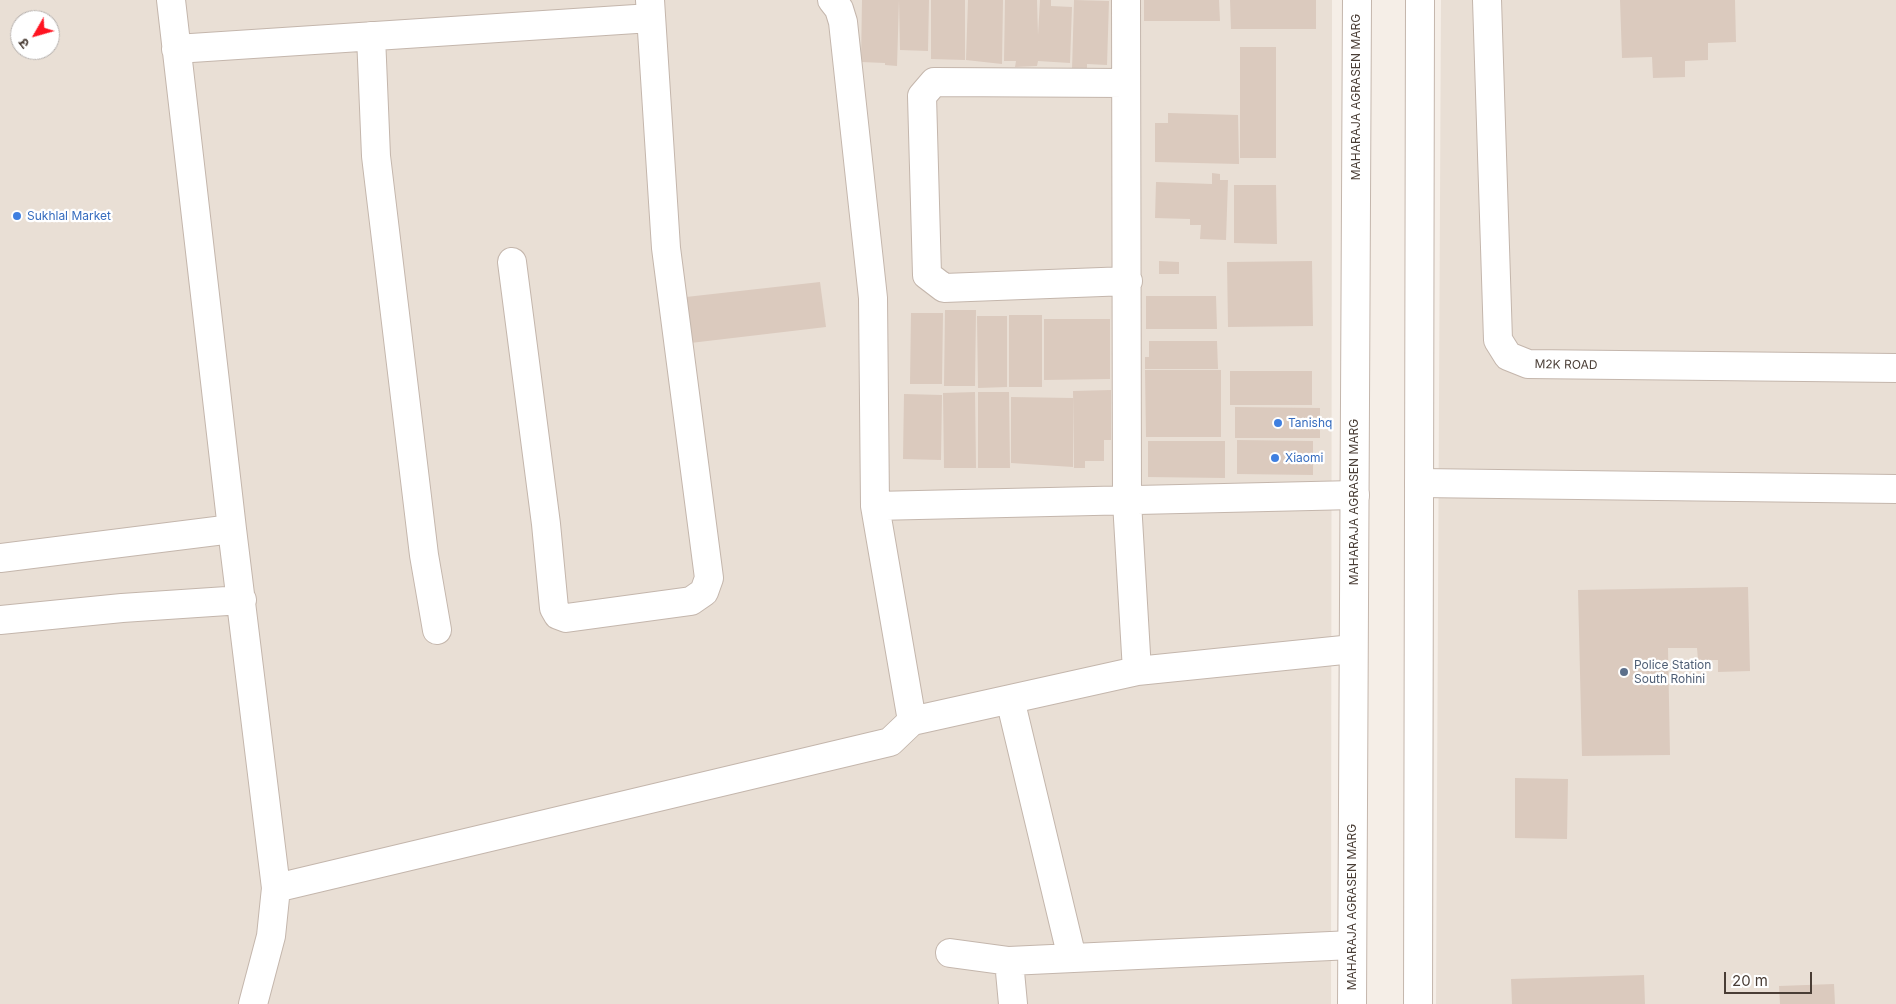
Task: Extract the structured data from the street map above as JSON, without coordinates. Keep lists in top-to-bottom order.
{
  "streets": {
    "street": ["MAHARAJA AGRASEN MARG", "M2K ROAD"]
  },
  "places": [
    "Sukhlal Market",
    "Tanishq",
    "Xiaomi",
    "Police Station South Rohini"
  ],
  "scale_bar": "20 m",
  "north": "bottom left"
}
